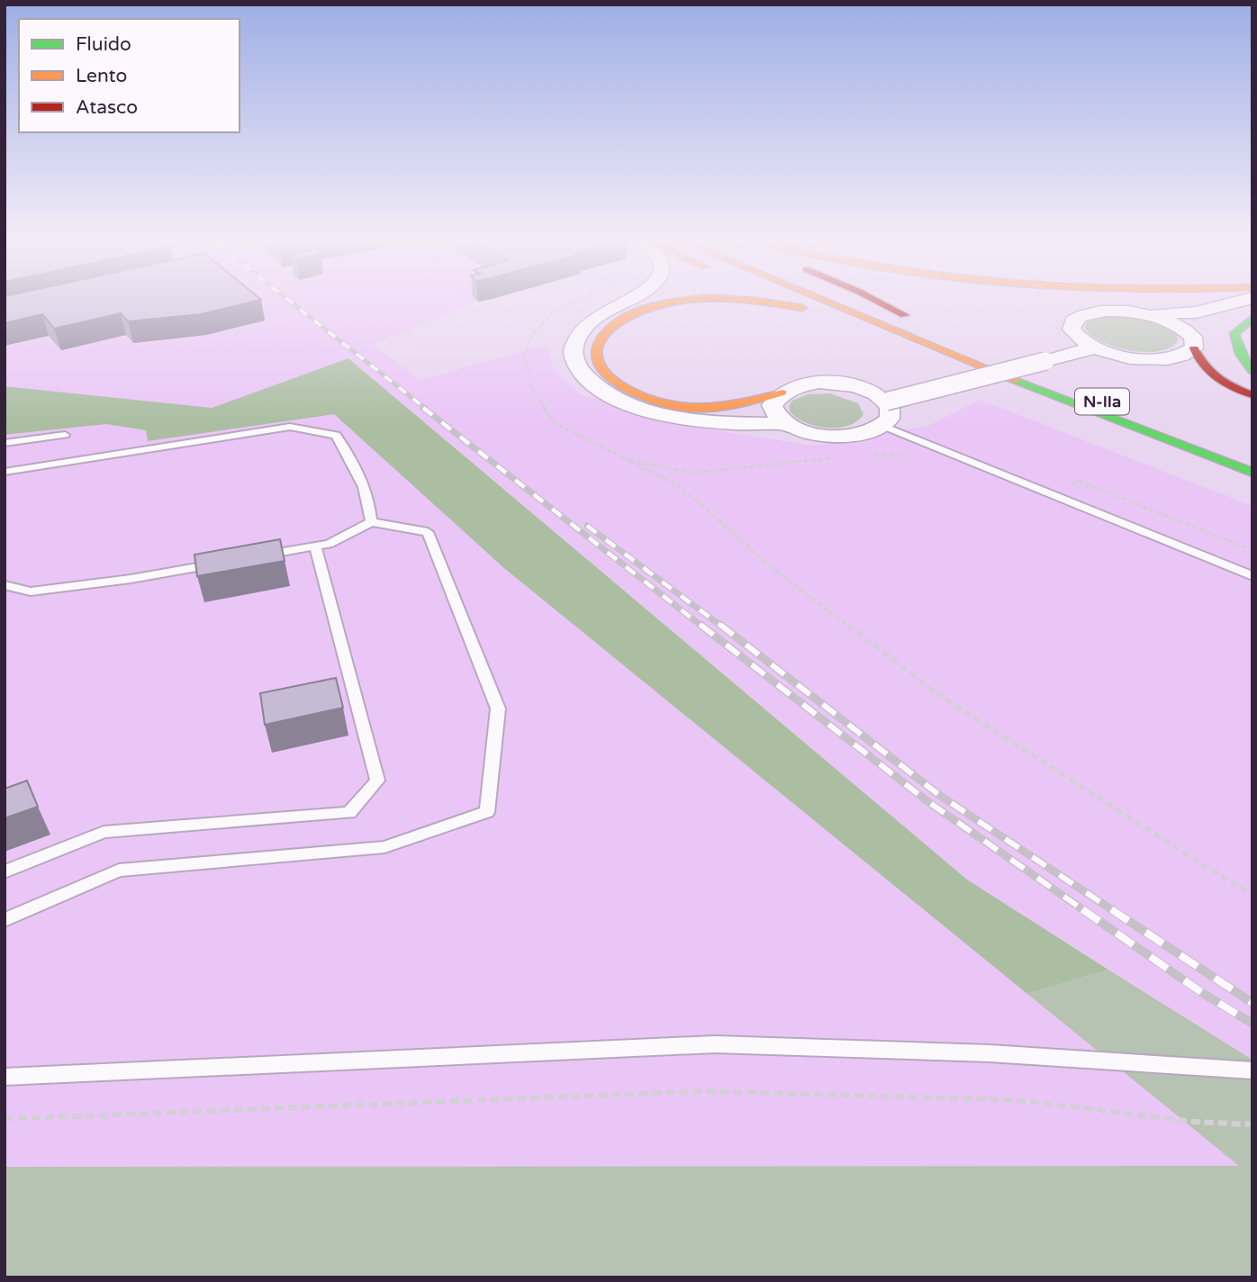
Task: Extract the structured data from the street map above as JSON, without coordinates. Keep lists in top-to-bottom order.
{
  "streets": {
    "highway": ["N-IIa"]
  },
  "legend": ["Fluido", "Lento", "Atasco"]
}
